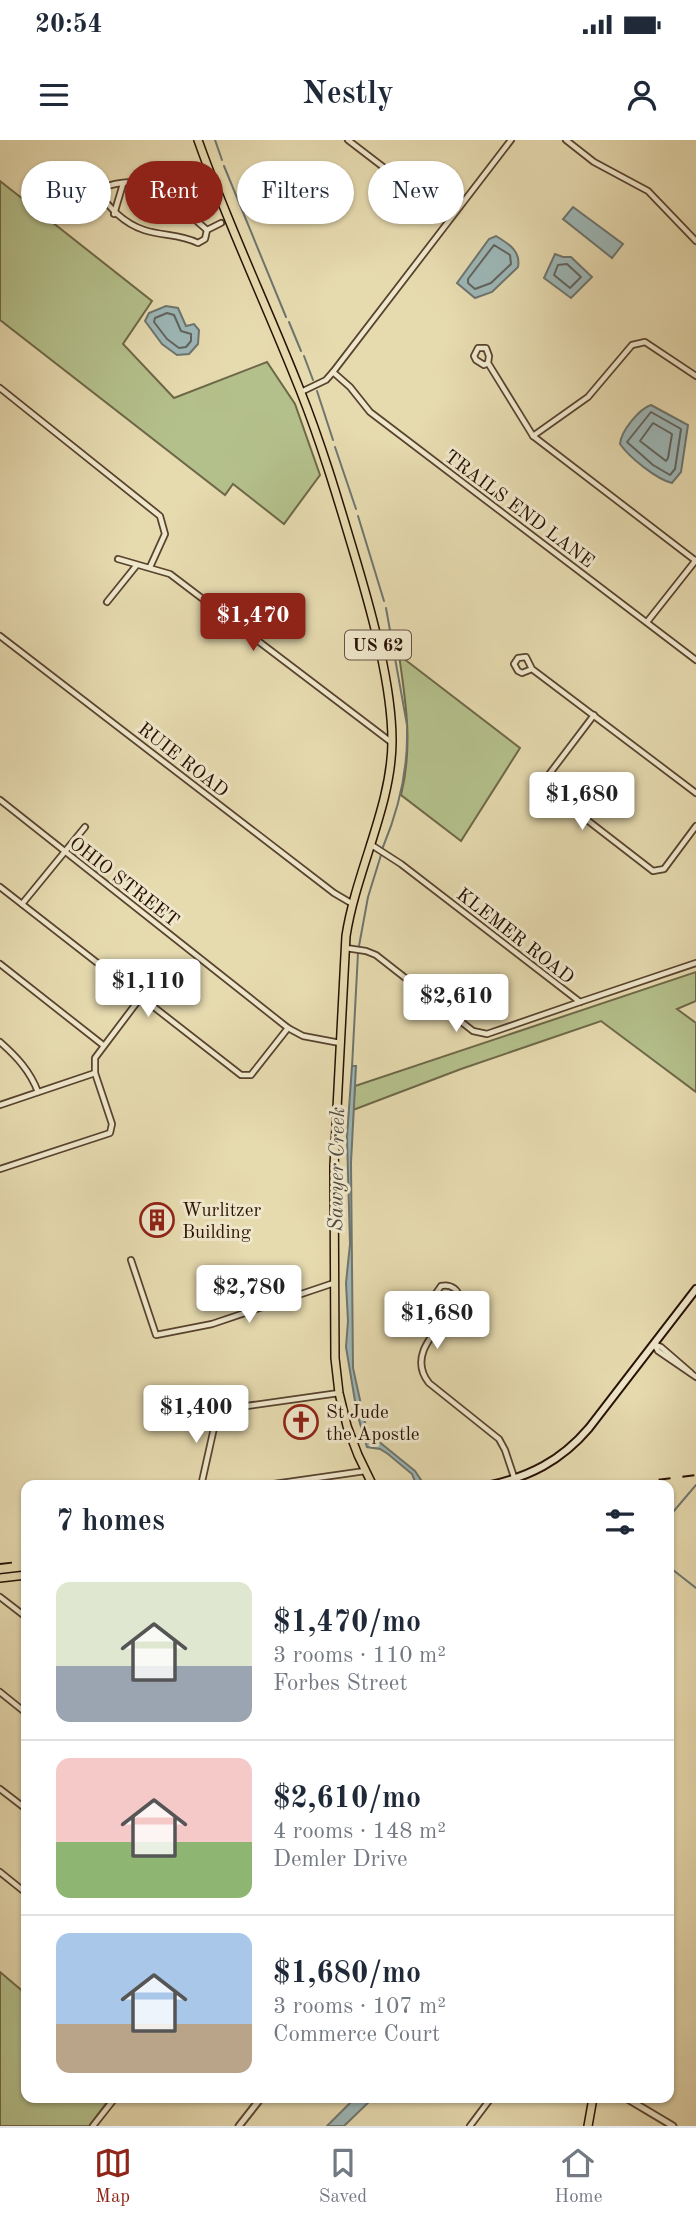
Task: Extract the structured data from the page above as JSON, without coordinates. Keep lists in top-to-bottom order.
{
  "streets": {
    "main road": ["US 62"],
    "street": [
      "TRAILS END LANE",
      "RUIE ROAD",
      "OHIO STREET",
      "KLEMER ROAD"
    ]
  },
  "crossings": [
    ["US 62", "RUIE ROAD"],
    ["US 62", "OHIO STREET"],
    ["US 62", "KLEMER ROAD"]
  ],
  "water": ["Sawyer Creek"],
  "places": {
    "building": ["Wurlitzer Building"],
    "church": ["St Jude the Apostle"]
  },
  "page": {
    "status": "20:54",
    "header": "Nestly",
    "chip": [
      "Buy",
      "Rent",
      "Filters",
      "New"
    ],
    "price": [
      "$1,470",
      "$1,680",
      "$1,110",
      "$2,610",
      "$2,780",
      "$1,680",
      "$1,400"
    ],
    "heading": "7 homes",
    "list": [
      {
        "name": "$1,470/mo",
        "note": "3 rooms · 110 m² · Forbes Street"
      },
      {
        "name": "$2,610/mo",
        "note": "4 rooms · 148 m² · Demler Drive"
      },
      {
        "name": "$1,680/mo",
        "note": "3 rooms · 107 m² · Commerce Court"
      }
    ],
    "tabs": ["Map", "Saved", "Home"]
  }
}
